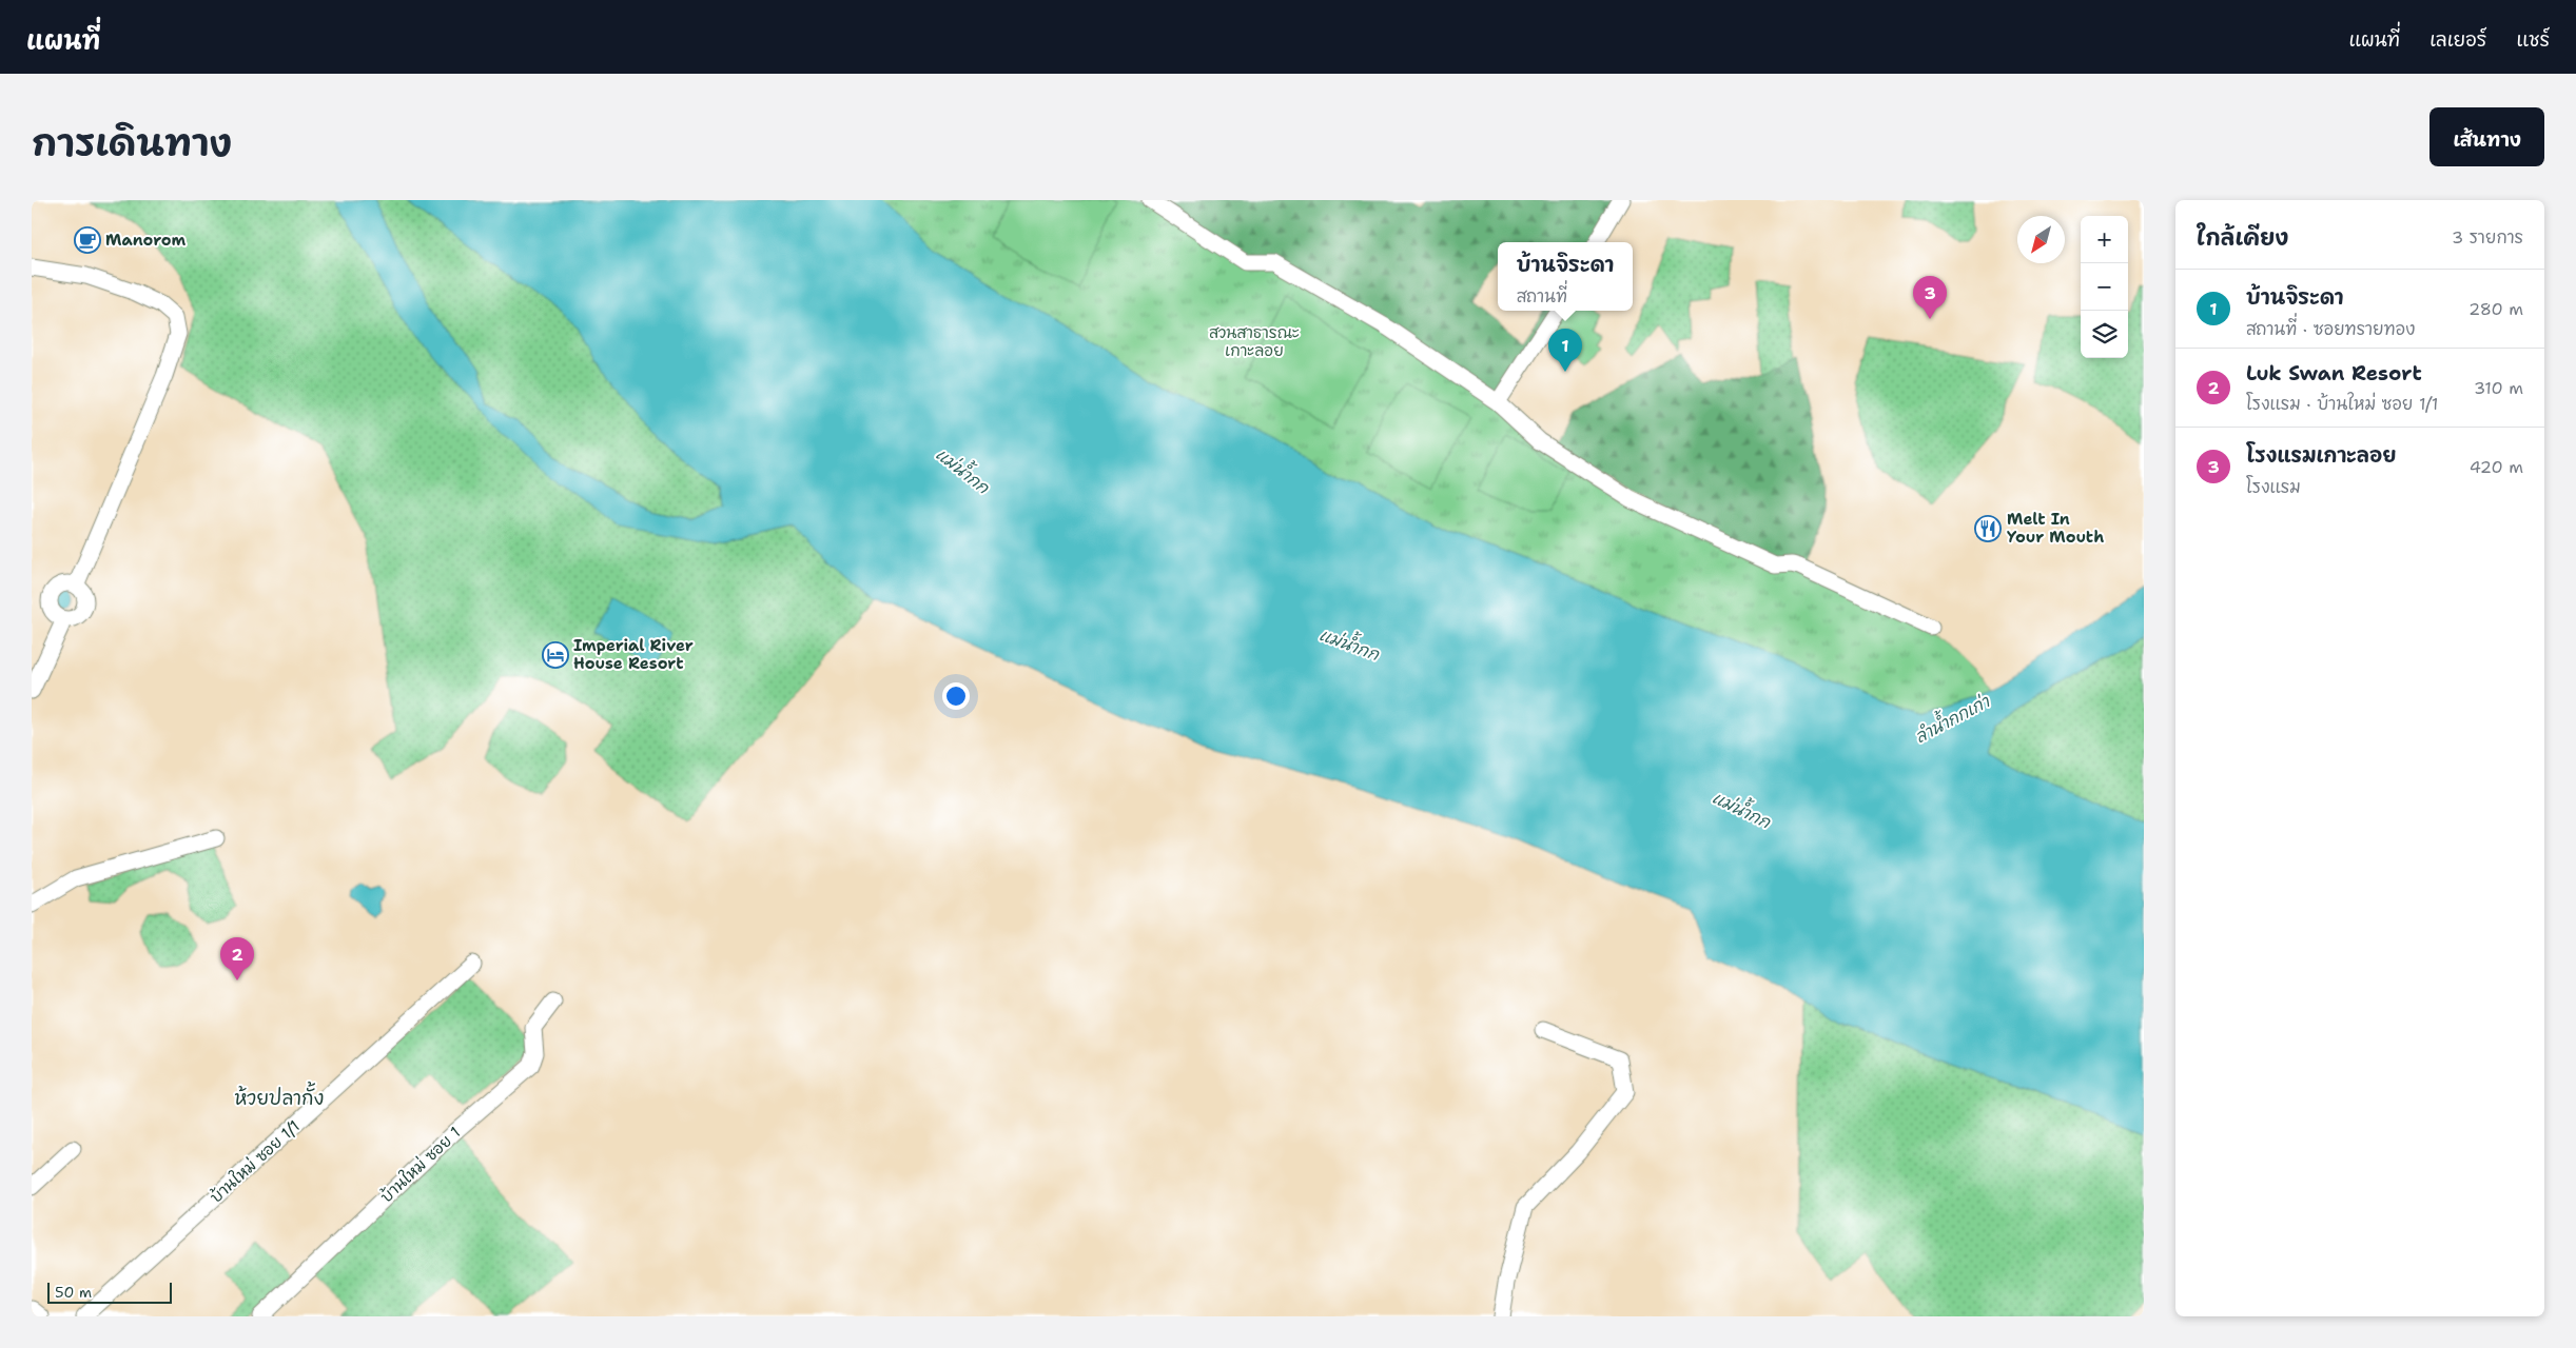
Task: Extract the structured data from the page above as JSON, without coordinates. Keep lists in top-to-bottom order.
{
  "streets": {
    "street": ["บ้านใหม่ ซอย 1/1", "บ้านใหม่ ซอย 1"]
  },
  "districts": ["ห้วยปลากั้ง"],
  "water": ["แม่น้ำกก", "ลำน้ำกกเก่า"],
  "parks": ["สวนสาธารณะ เกาะลอย"],
  "places": {
    "cafe": ["Manorom"],
    "restaurant": ["Melt In Your Mouth"],
    "hotel": ["Imperial River House Resort"]
  },
  "scale_bar": "50 m",
  "north": "bottom left",
  "page": {
    "header": "แผนที่",
    "nav": ["แผนที่", "เลเยอร์", "แชร์"],
    "title": "การเดินทาง",
    "buttons": "เส้นทาง",
    "heading": ["ใกล้เคียง", "3 รายการ"],
    "map_buttons": ["+", "−"],
    "popup": ["บ้านจิระดา", "สถานที่"],
    "list": [
      {
        "mark": "1",
        "name": "บ้านจิระดา",
        "note": "สถานที่ · ซอยทรายทอง",
        "value": "280 m"
      },
      {
        "mark": "2",
        "name": "Luk Swan Resort",
        "note": "โรงแรม · บ้านใหม่ ซอย 1/1",
        "value": "310 m"
      },
      {
        "mark": "3",
        "name": "โรงแรมเกาะลอย",
        "note": "โรงแรม",
        "value": "420 m"
      }
    ],
    "pins": ["3", "1", "2"],
    "scale": "50 m"
  }
}
